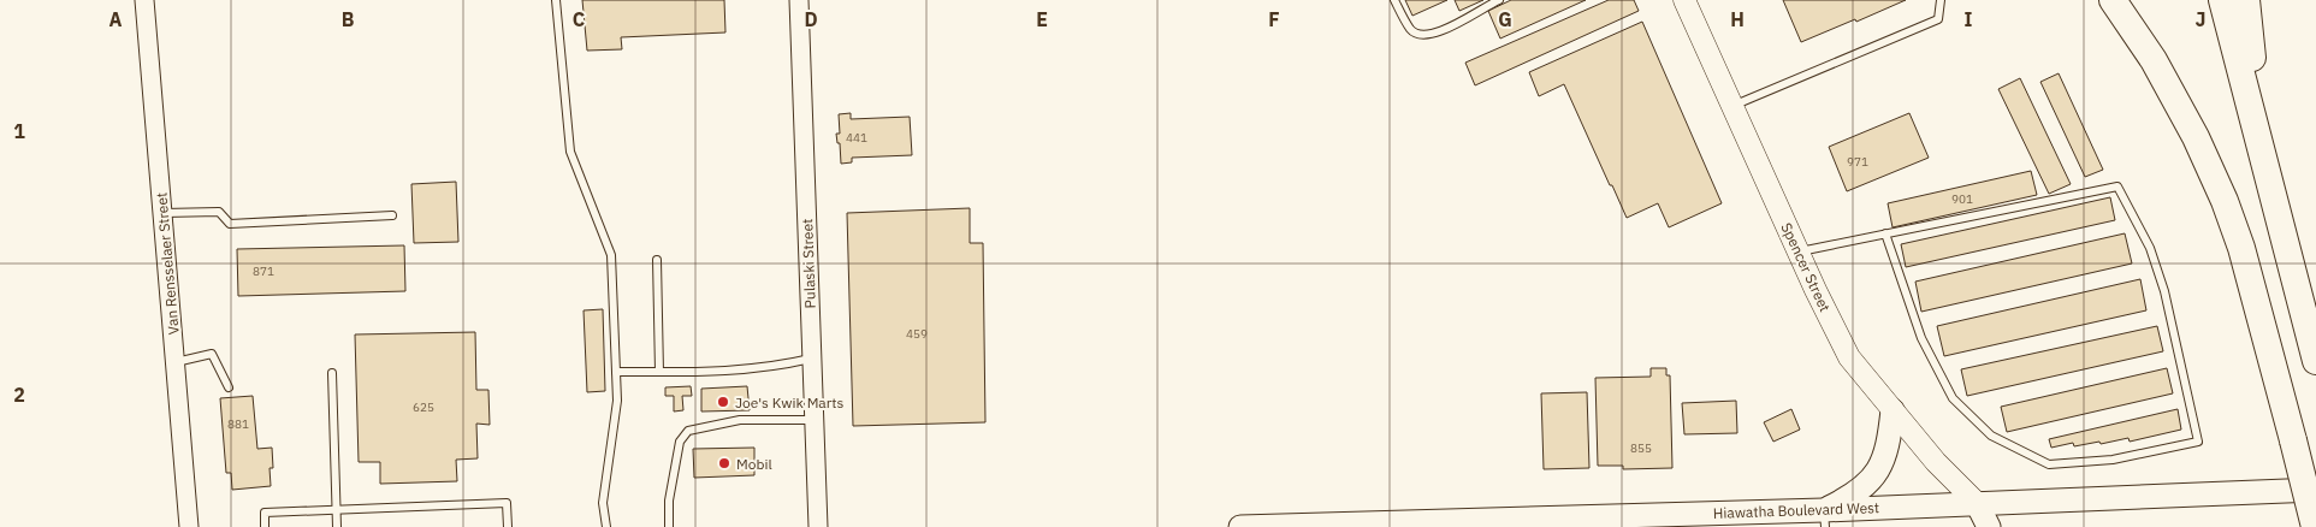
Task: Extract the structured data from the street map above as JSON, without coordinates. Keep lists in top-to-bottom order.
{
  "streets": {
    "main road": ["Spencer Street", "Hiawatha Boulevard West"],
    "street": ["Van Rensselaer Street", "Pulaski Street"]
  },
  "crossings": [
    ["Spencer Street", "Hiawatha Boulevard West"]
  ],
  "places": ["Joe's Kwik Marts", "Mobil"],
  "house_numbers": [
    "441",
    "971",
    "901",
    "871",
    "459",
    "625",
    "881",
    "855"
  ],
  "grid": {
    "columns": [
      "A",
      "B",
      "C",
      "D",
      "E",
      "F",
      "G",
      "H",
      "I",
      "J"
    ],
    "rows": ["1", "2"]
  }
}
